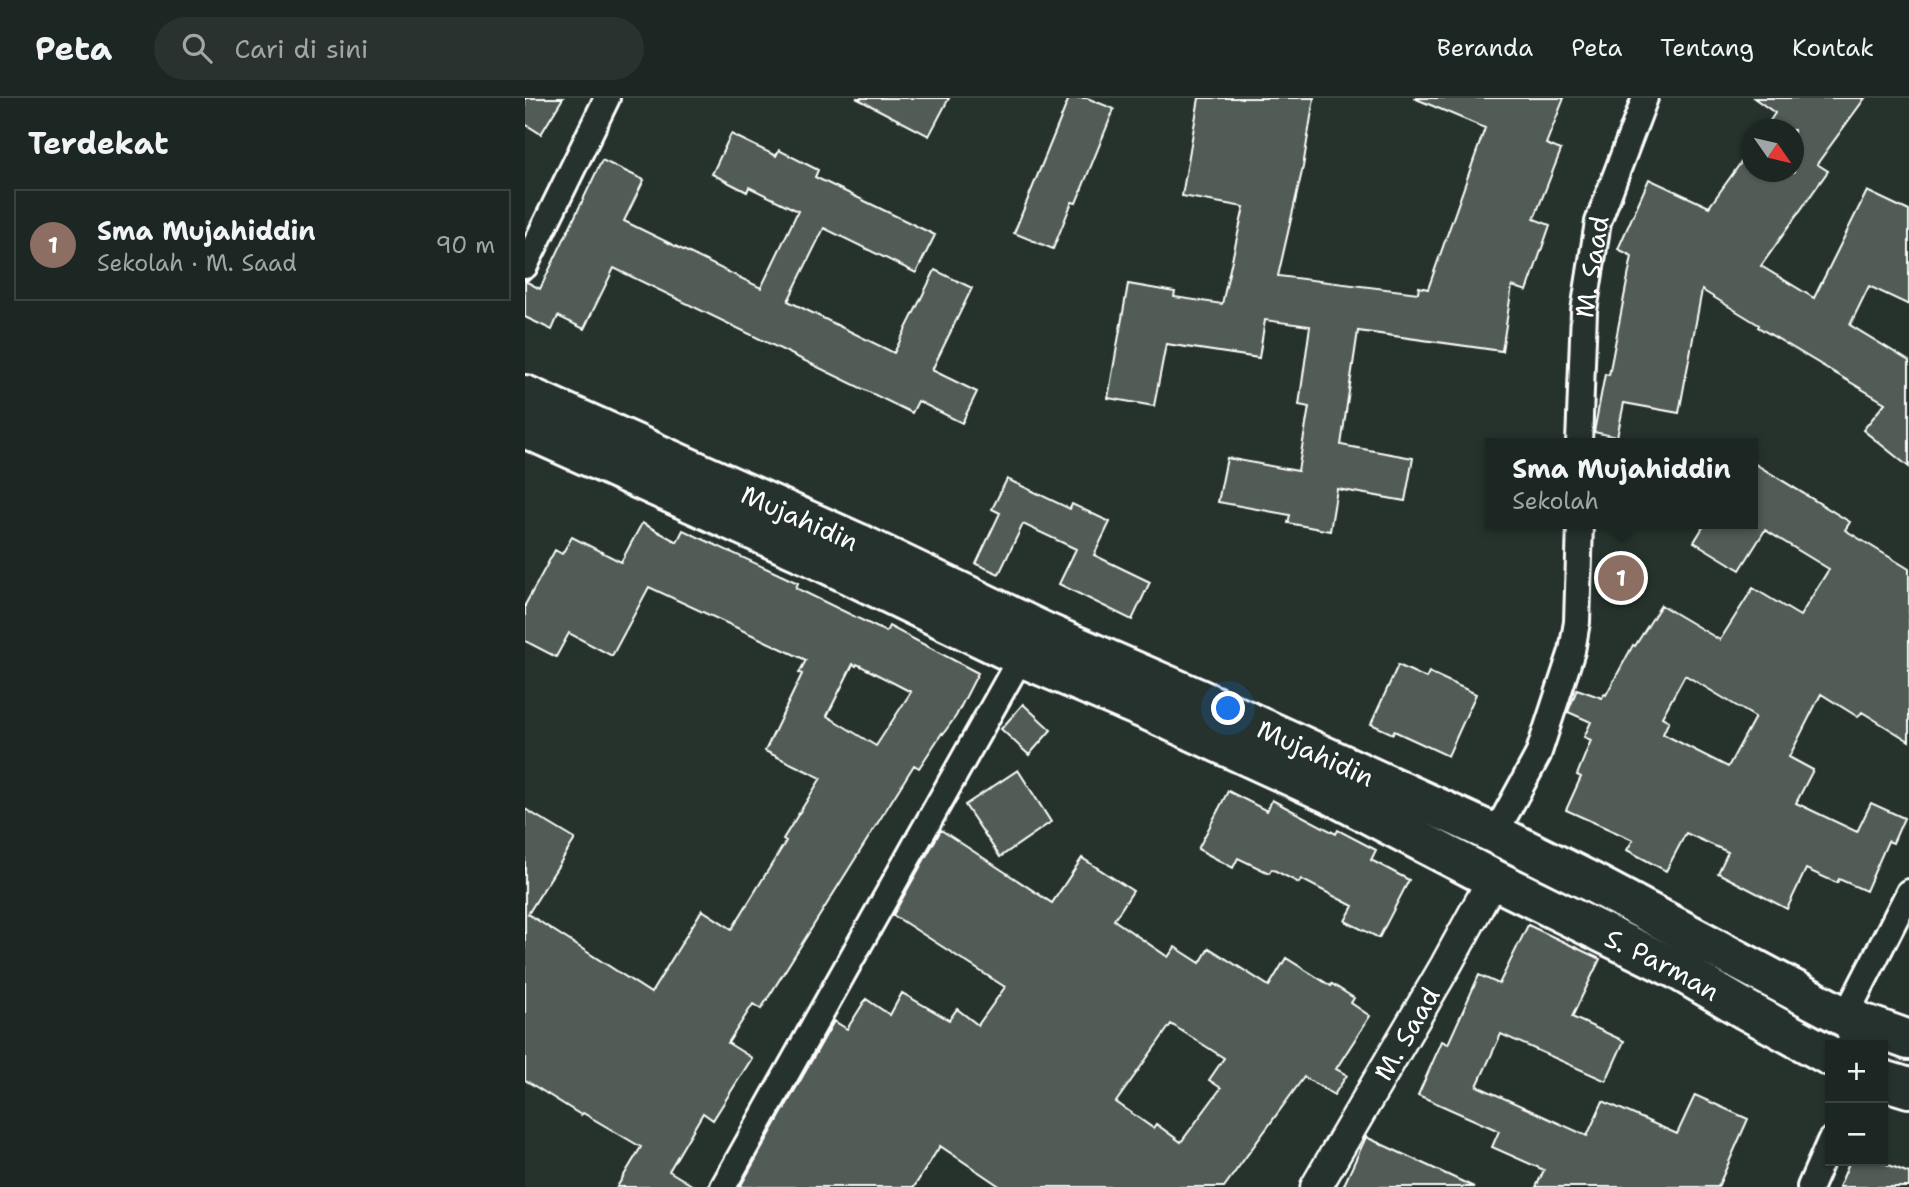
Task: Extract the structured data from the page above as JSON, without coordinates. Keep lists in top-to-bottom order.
{
  "streets": {
    "main road": ["Mujahidin", "S. Parman"],
    "street": ["M. Saad"]
  },
  "crossings": [
    ["M. Saad", "Mujahidin"],
    ["M. Saad", "S. Parman"],
    ["Mujahidin", "S. Parman"]
  ],
  "north": "bottom right",
  "page": {
    "header": "Peta",
    "search": "Cari di sini",
    "nav": [
      "Beranda",
      "Peta",
      "Tentang",
      "Kontak"
    ],
    "heading": "Terdekat",
    "list": [
      {
        "mark": "1",
        "name": "Sma Mujahiddin",
        "note": "Sekolah · M. Saad",
        "value": "90 m"
      }
    ],
    "popup": ["Sma Mujahiddin", "Sekolah"],
    "pins": "1",
    "map_buttons": ["+", "−"]
  }
}
